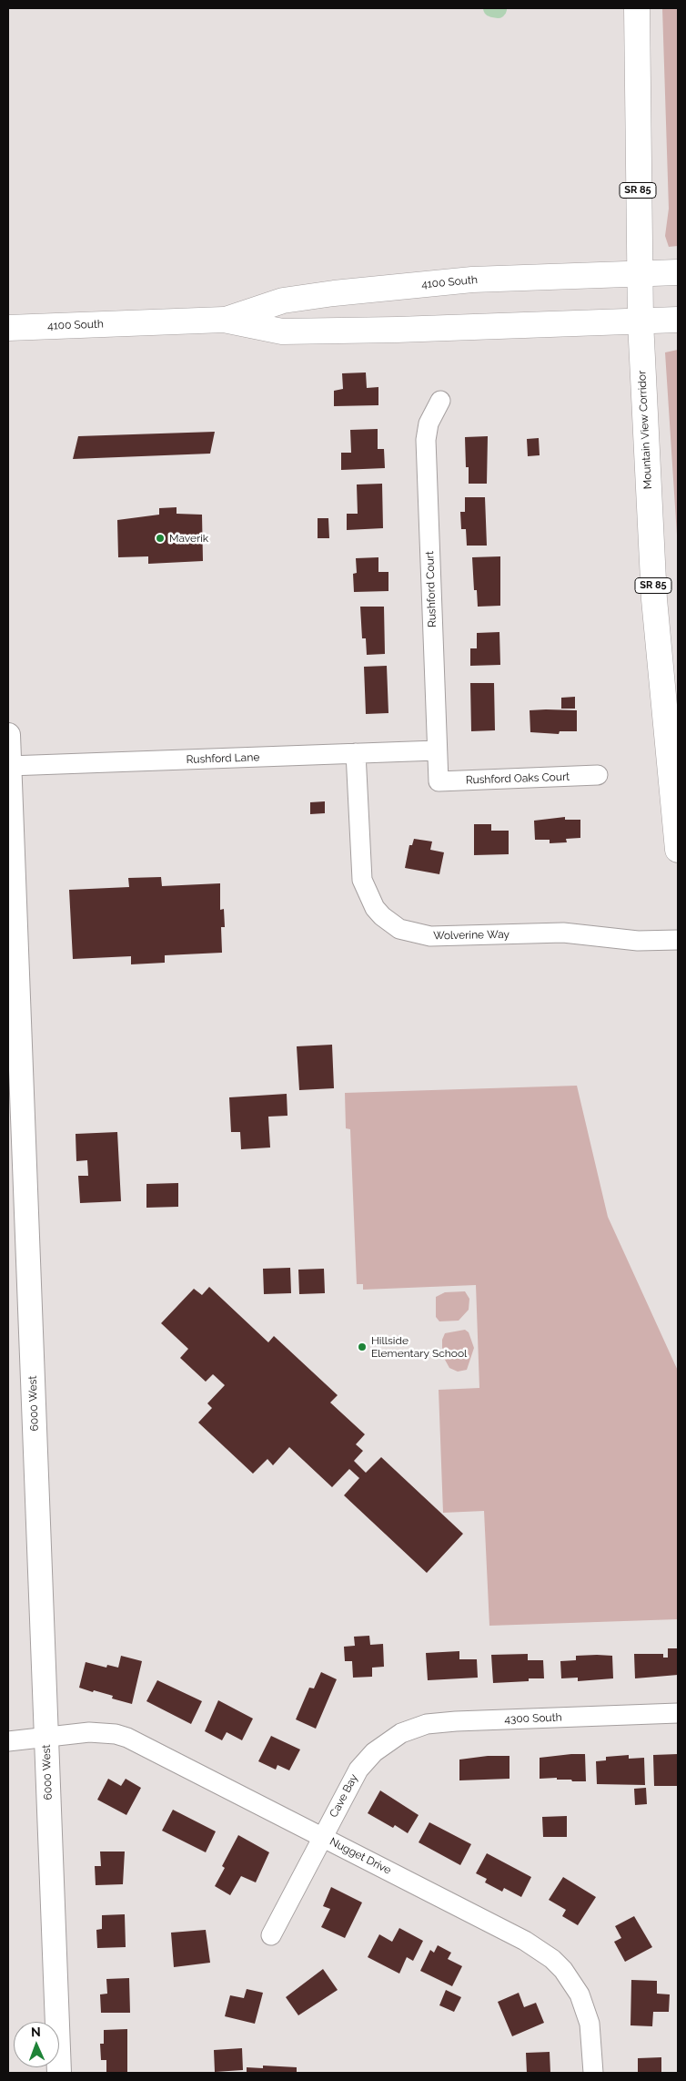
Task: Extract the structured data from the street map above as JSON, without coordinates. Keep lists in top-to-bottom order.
{
  "streets": {
    "main road": ["SR 85", "4100 South", "Mountain View Corridor"],
    "street": [
      "Rushford Court",
      "Rushford Lane",
      "Rushford Oaks Court",
      "Wolverine Way",
      "6000 West",
      "4300 South",
      "Cave Bay",
      "Nugget Drive"
    ]
  },
  "crossings": [
    ["4100 South", "Mountain View Corridor"],
    ["Rushford Court", "Rushford Lane"],
    ["Rushford Court", "Rushford Oaks Court"],
    ["Rushford Lane", "Wolverine Way"],
    ["Rushford Lane", "6000 West"],
    ["6000 West", "Nugget Drive"],
    ["4300 South", "Cave Bay"],
    ["Cave Bay", "Nugget Drive"]
  ],
  "places": ["Maverik", "Hillside Elementary School"],
  "north": "top"
}
